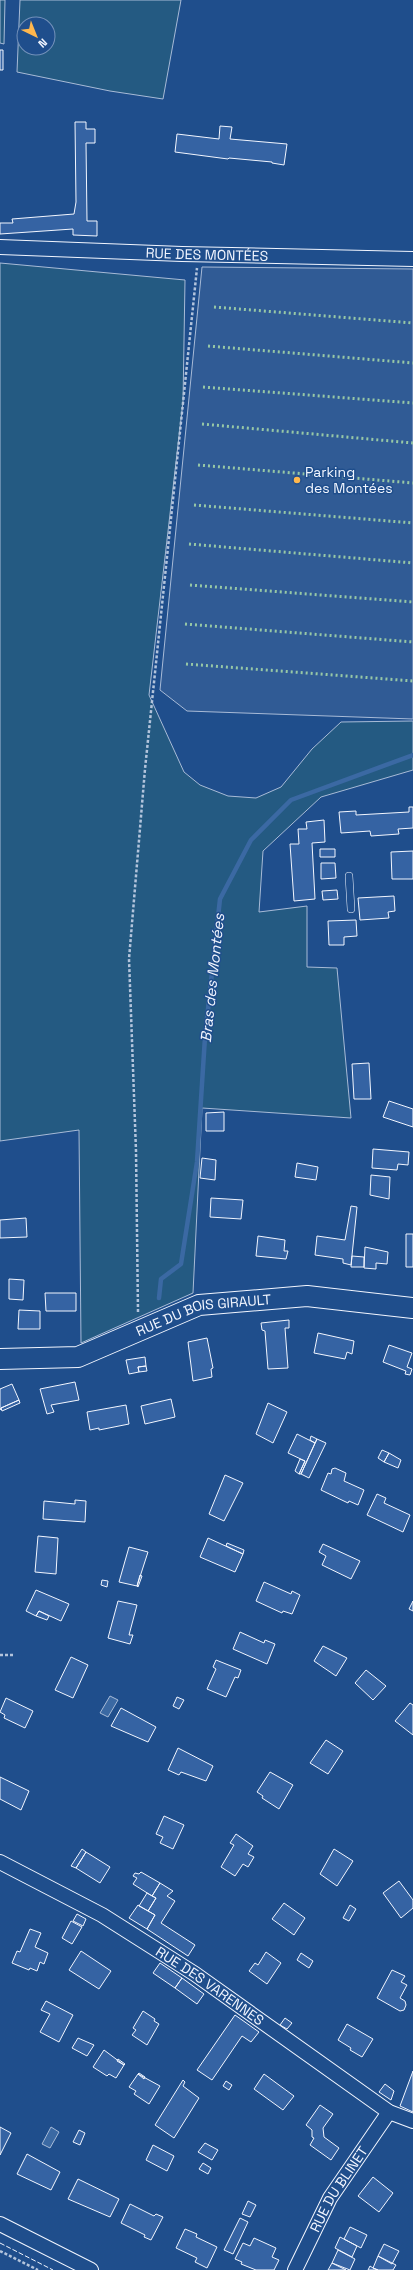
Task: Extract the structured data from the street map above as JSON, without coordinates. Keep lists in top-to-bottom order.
{
  "streets": {
    "street": [
      "RUE DES MONTÉES",
      "RUE DU BOIS GIRAULT",
      "RUE DES VARENNES",
      "RUE DU BLINET"
    ]
  },
  "crossings": [
    ["RUE DES VARENNES", "RUE DU BLINET"]
  ],
  "water": ["Bras des Montées"],
  "places": ["Parking des Montées"],
  "north": "bottom right"
}
